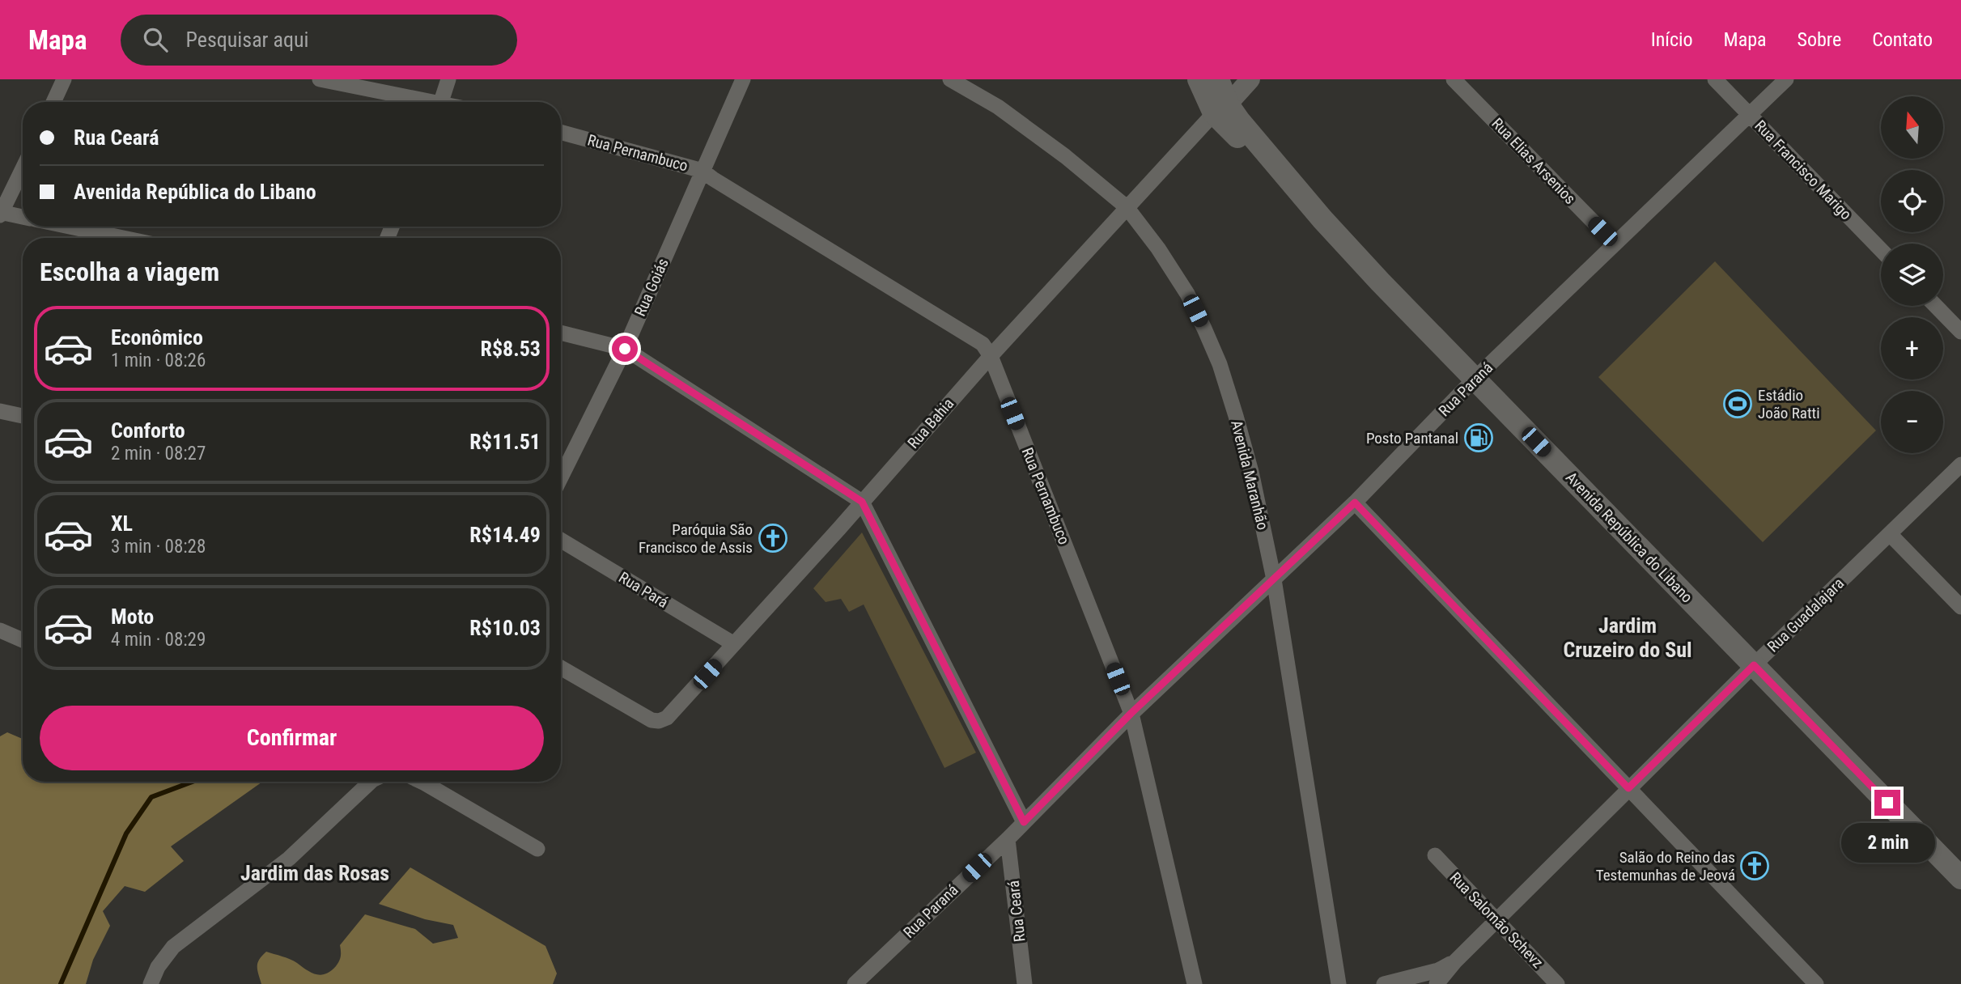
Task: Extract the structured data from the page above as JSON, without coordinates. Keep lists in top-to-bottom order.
{
  "streets": {
    "main road": ["Avenida República do Libano"],
    "street": [
      "Rua Pernambuco",
      "Rua Elias Arsenios",
      "Rua Francisco Marigo",
      "Rua Goiás",
      "Rua Paraná",
      "Rua Bahia",
      "Avenida Maranhão",
      "Rua Pará",
      "Rua Guadalajara",
      "Rua Ceará",
      "Rua Salomão Schevz"
    ]
  },
  "crossings": [
    ["Rua Pernambuco", "Rua Goiás"],
    ["Rua Pernambuco", "Rua Paraná"],
    ["Rua Pernambuco", "Rua Bahia"],
    ["Rua Elias Arsenios", "Rua Paraná"],
    ["Rua Francisco Marigo", "Rua Paraná"],
    ["Rua Paraná", "Avenida Maranhão"],
    ["Rua Paraná", "Avenida República do Libano"],
    ["Rua Paraná", "Rua Ceará"],
    ["Rua Bahia", "Avenida Maranhão"],
    ["Rua Bahia", "Avenida República do Libano"],
    ["Rua Bahia", "Rua Pará"],
    ["Avenida República do Libano", "Rua Guadalajara"],
    ["Rua Guadalajara", "Rua Salomão Schevz"]
  ],
  "districts": ["Jardim Cruzeiro do Sul", "Jardim das Rosas"],
  "places": {
    "sports": ["Estádio João Ratti"],
    "fuel station": ["Posto Pantanal"],
    "church": ["Paróquia São Francisco de Assis", "Salão do Reino das Testemunhas de Jeová"]
  },
  "north": "top",
  "page": {
    "header": "Mapa",
    "search": "Pesquisar aqui",
    "nav": [
      "Início",
      "Mapa",
      "Sobre",
      "Contato"
    ],
    "map_buttons": ["+", "−"],
    "banner": ["Rua Ceará", "Avenida República do Libano"],
    "heading": "Escolha a viagem",
    "list": [
      {
        "name": "Econômico",
        "note": "1 min · 08:26",
        "value": "R$8.53"
      },
      {
        "name": "Conforto",
        "note": "2 min · 08:27",
        "value": "R$11.51"
      },
      {
        "name": "XL",
        "note": "3 min · 08:28",
        "value": "R$14.49"
      },
      {
        "name": "Moto",
        "note": "4 min · 08:29",
        "value": "R$10.03"
      }
    ],
    "buttons": "Confirmar",
    "bubble": "2 min"
  }
}
